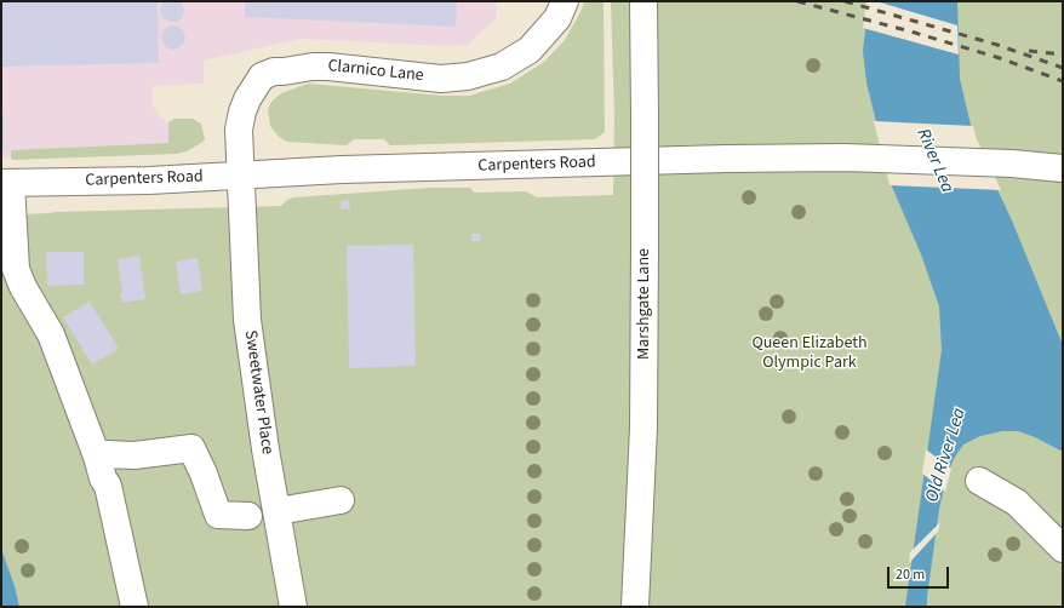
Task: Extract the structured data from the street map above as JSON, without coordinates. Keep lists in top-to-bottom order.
{
  "streets": {
    "street": [
      "Clarnico Lane",
      "Carpenters Road",
      "Marshgate Lane",
      "Sweetwater Place"
    ]
  },
  "crossings": [
    ["Clarnico Lane", "Carpenters Road"],
    ["Clarnico Lane", "Sweetwater Place"],
    ["Carpenters Road", "Sweetwater Place"]
  ],
  "water": ["River Lea", "Old River Lea"],
  "parks": ["Queen Elizabeth Olympic Park"],
  "scale_bar": "20 m"
}
